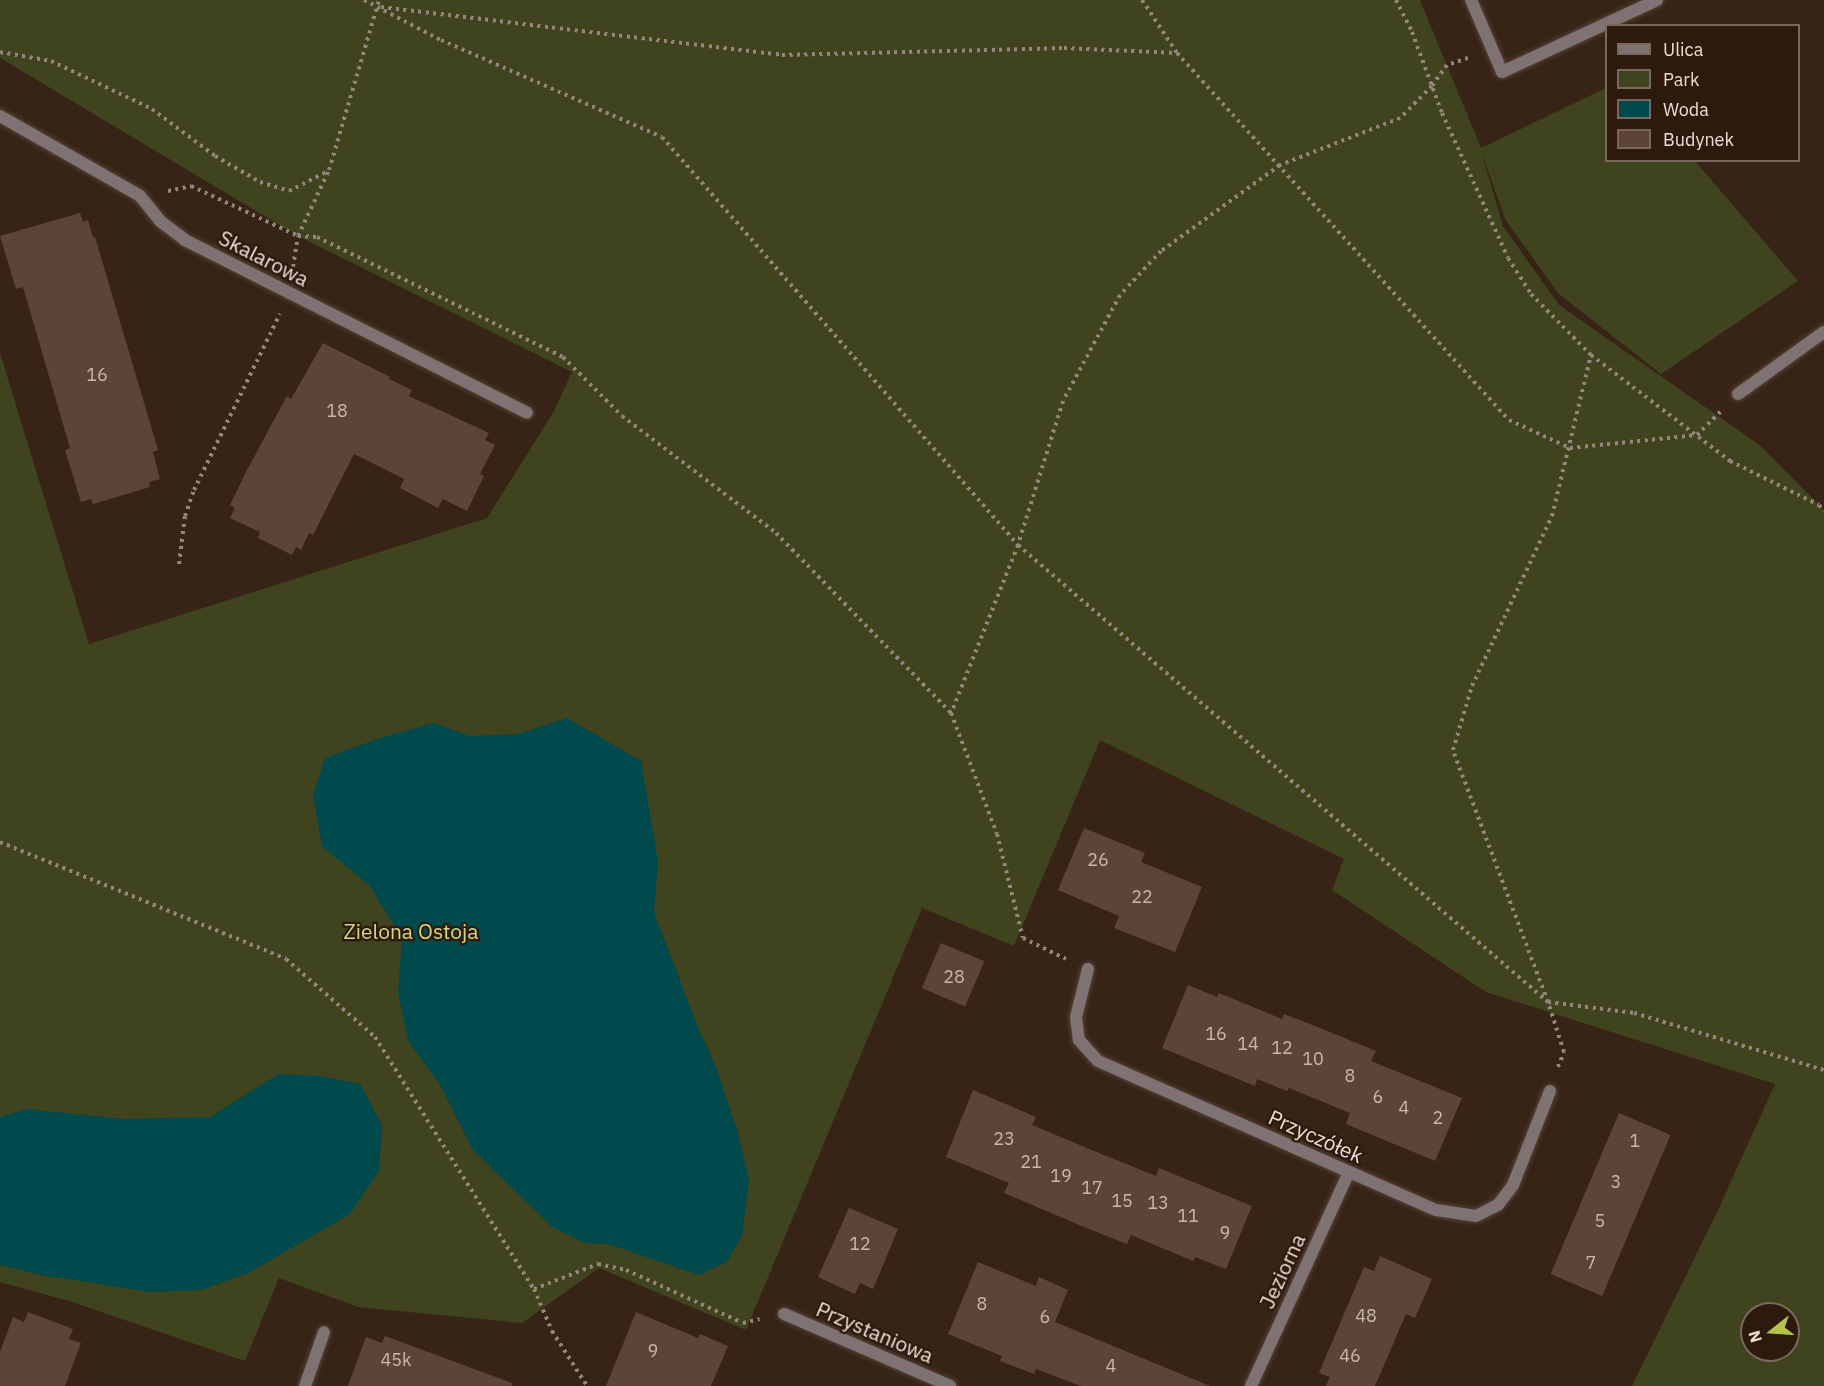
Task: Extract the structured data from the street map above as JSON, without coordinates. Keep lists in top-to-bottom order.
{
  "streets": {
    "street": [
      "Skalarowa",
      "Przyczółek",
      "Jeziorna",
      "Przystaniowa"
    ]
  },
  "crossings": [
    ["Przyczółek", "Jeziorna"]
  ],
  "parks": ["Zielona Ostoja"],
  "house_numbers": [
    "16",
    "18",
    "26",
    "22",
    "28",
    "16",
    "14",
    "12",
    "10",
    "8",
    "6",
    "4",
    "2",
    "23",
    "1",
    "21",
    "19",
    "3",
    "17",
    "15",
    "13",
    "11",
    "5",
    "9",
    "12",
    "7",
    "8",
    "48",
    "6",
    "9",
    "46",
    "45k",
    "4"
  ],
  "legend": [
    "Ulica",
    "Park",
    "Woda",
    "Budynek"
  ],
  "north": "left"
}
